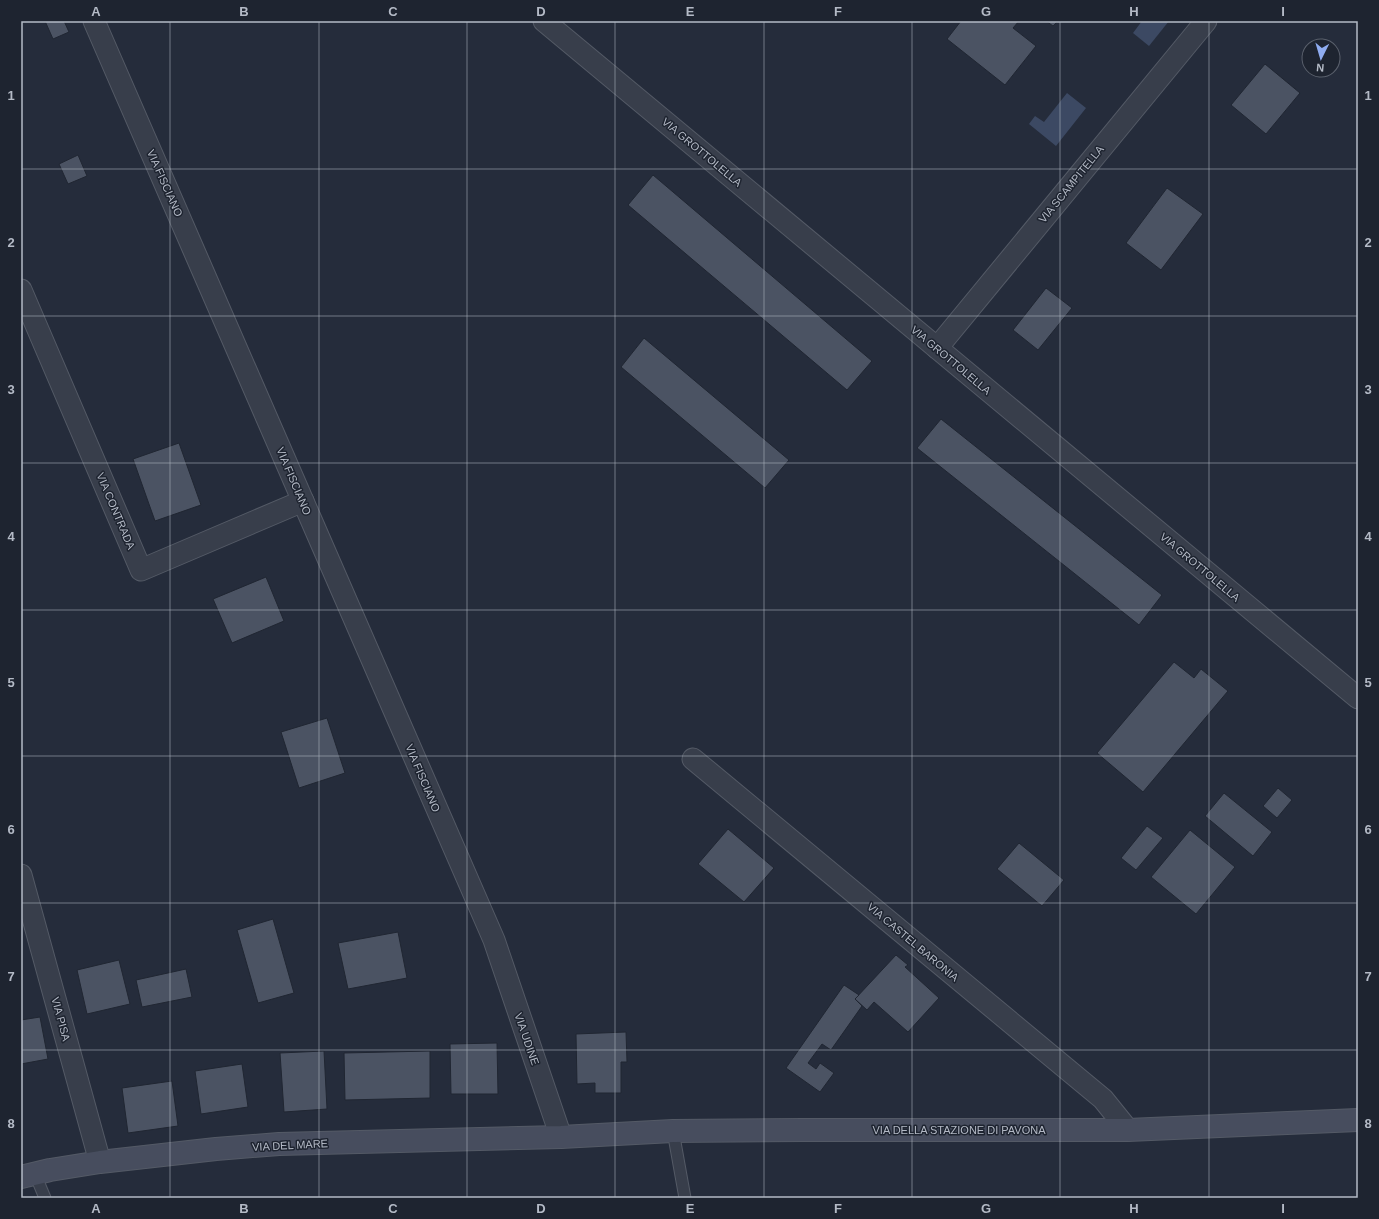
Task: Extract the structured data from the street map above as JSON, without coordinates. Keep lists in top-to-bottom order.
{
  "streets": {
    "main road": ["VIA DELLA STAZIONE DI PAVONA", "VIA DEL MARE"],
    "street": [
      "VIA GROTTOLELLA",
      "VIA FISCIANO",
      "VIA SCAMPITELLA",
      "VIA CONTRADA",
      "VIA CASTEL BARONIA",
      "VIA PISA",
      "VIA UDINE"
    ]
  },
  "crossings": [
    ["VIA GROTTOLELLA", "VIA SCAMPITELLA"],
    ["VIA FISCIANO", "VIA CONTRADA"],
    ["VIA FISCIANO", "VIA UDINE"],
    ["VIA CASTEL BARONIA", "VIA DELLA STAZIONE DI PAVONA"],
    ["VIA PISA", "VIA DEL MARE"],
    ["VIA UDINE", "VIA DELLA STAZIONE DI PAVONA"],
    ["VIA UDINE", "VIA DEL MARE"],
    ["VIA DELLA STAZIONE DI PAVONA", "VIA DEL MARE"]
  ],
  "north": "bottom",
  "grid": {
    "columns": [
      "A",
      "B",
      "C",
      "D",
      "E",
      "F",
      "G",
      "H",
      "I"
    ],
    "rows": [
      "1",
      "2",
      "3",
      "4",
      "5",
      "6",
      "7",
      "8"
    ]
  }
}
